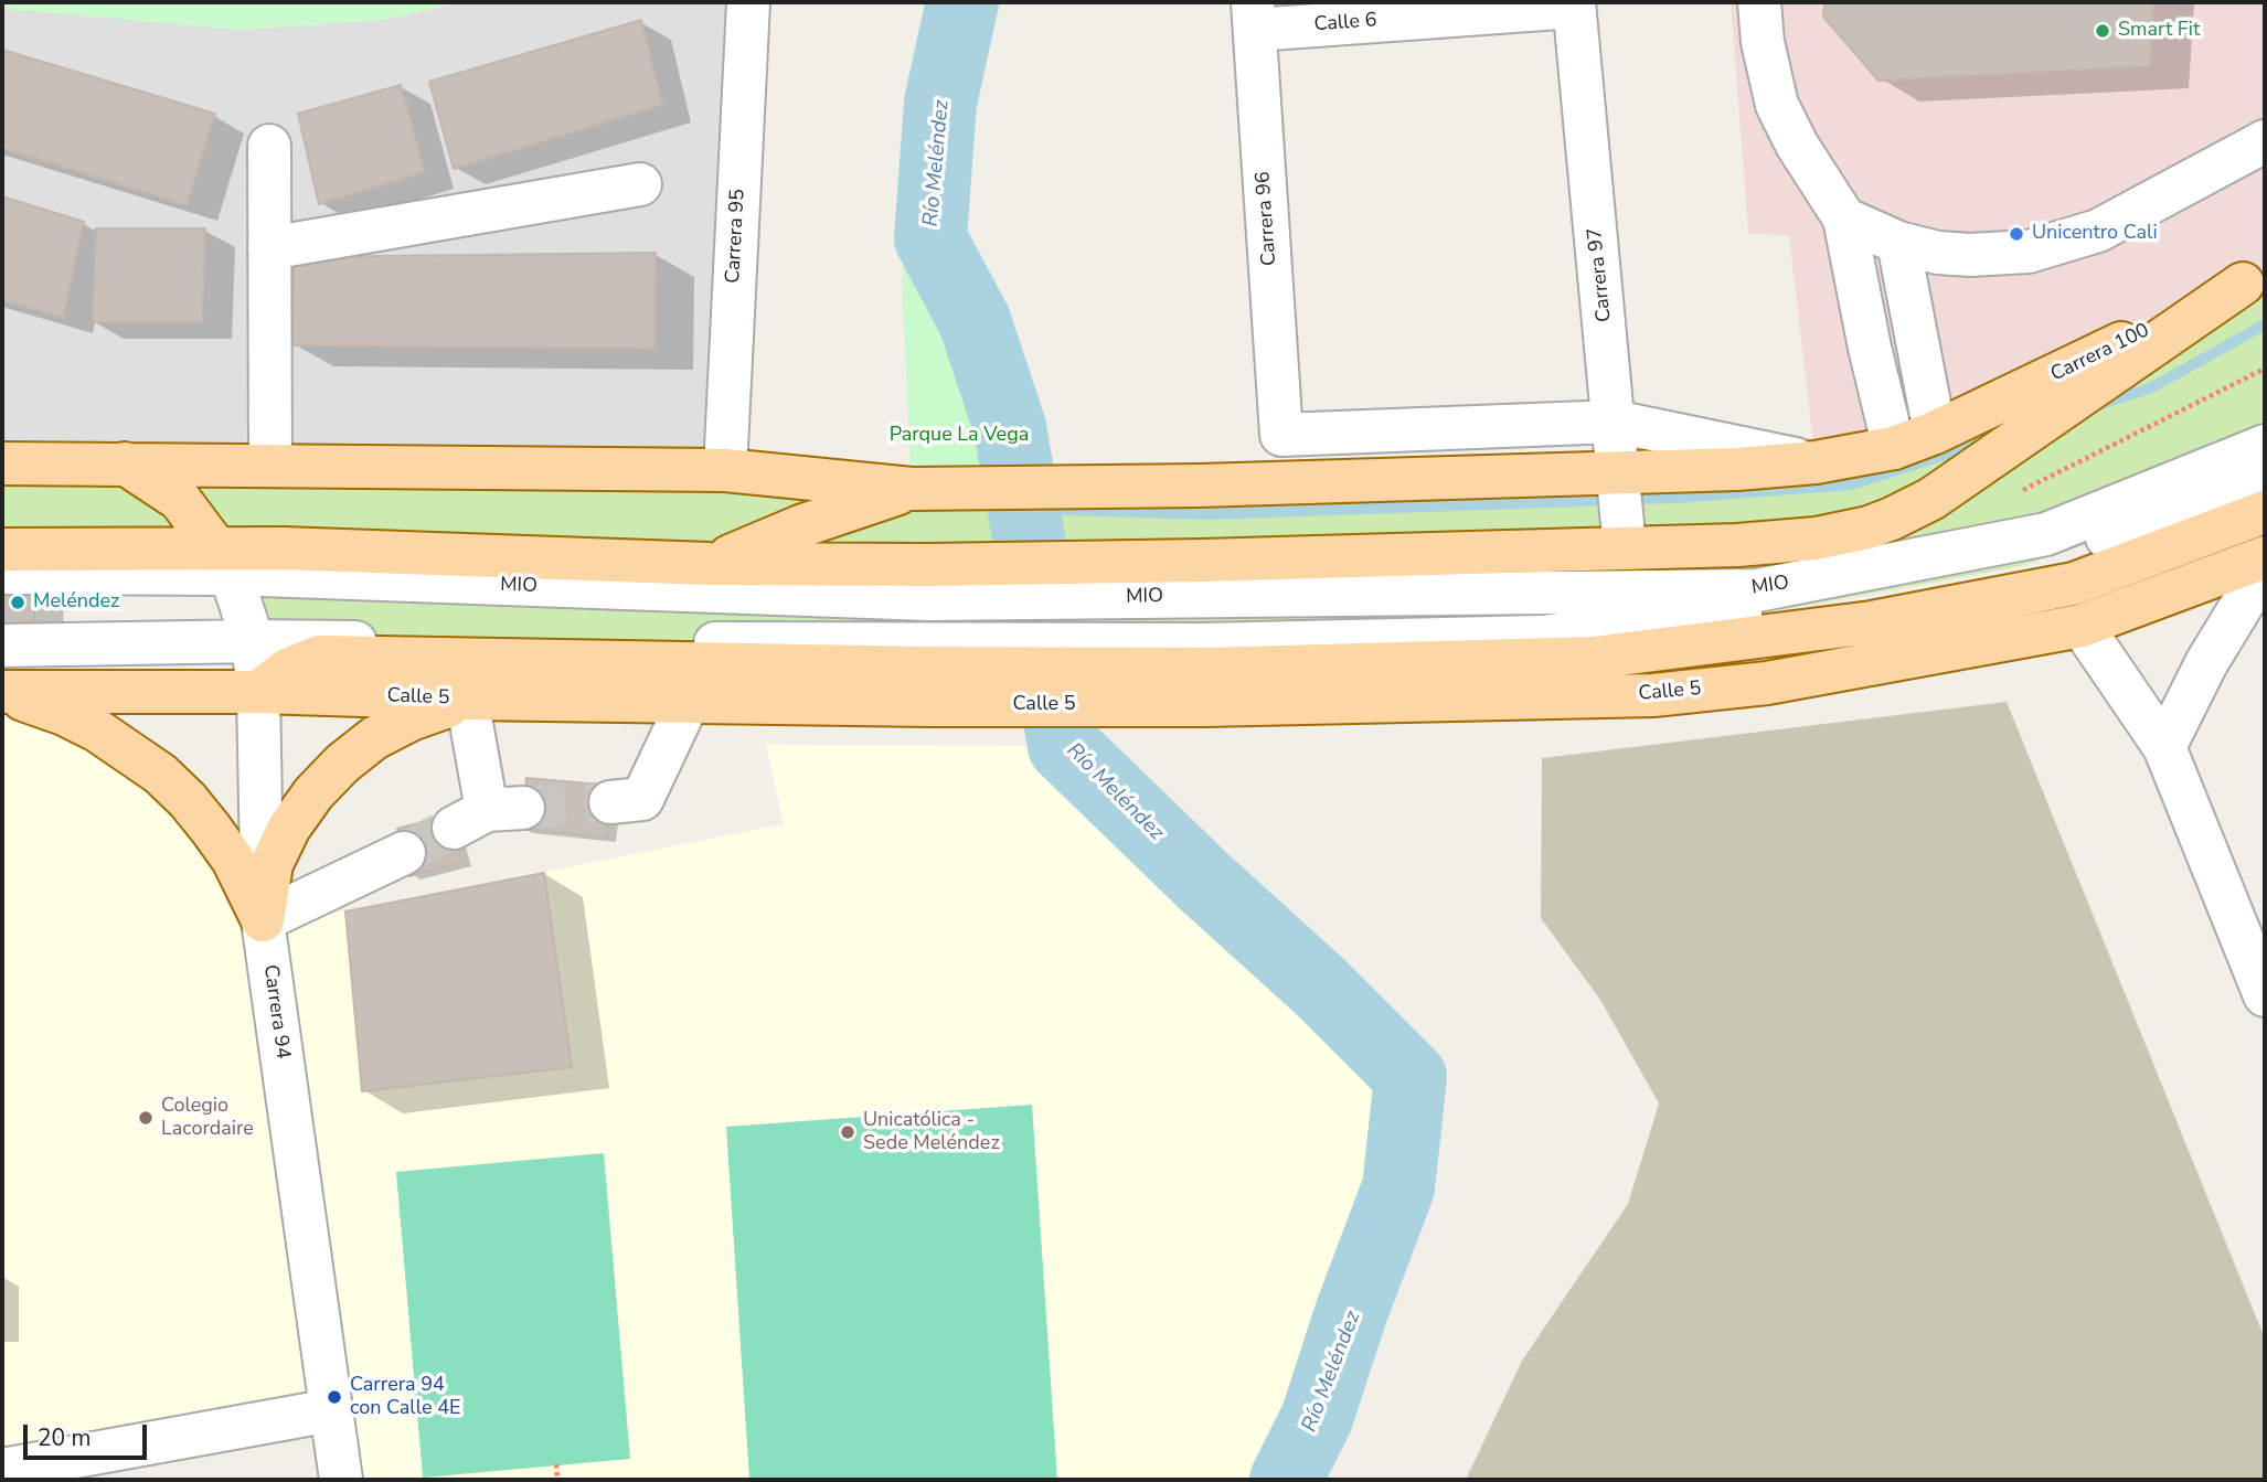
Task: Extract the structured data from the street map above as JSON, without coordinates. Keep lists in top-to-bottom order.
{
  "streets": {
    "main road": ["Carrera 100", "Calle 5"],
    "street": [
      "Calle 6",
      "Carrera 96",
      "Carrera 95",
      "Carrera 97",
      "MIO",
      "Carrera 94"
    ]
  },
  "crossings": [
    ["Calle 6", "Carrera 96"],
    ["Calle 6", "Carrera 97"],
    ["Carrera 96", "Carrera 97"],
    ["MIO", "Calle 5"],
    ["MIO", "Carrera 94"],
    ["Calle 5", "Carrera 94"]
  ],
  "water": ["Río Meléndez"],
  "parks": ["Parque La Vega"],
  "places": [
    "Smart Fit",
    "Unicentro Cali",
    "Meléndez",
    "Colegio Lacordaire",
    "Unicatólica - Sede Meléndez",
    "Carrera 94 con Calle 4E"
  ],
  "scale_bar": "20 m"
}
